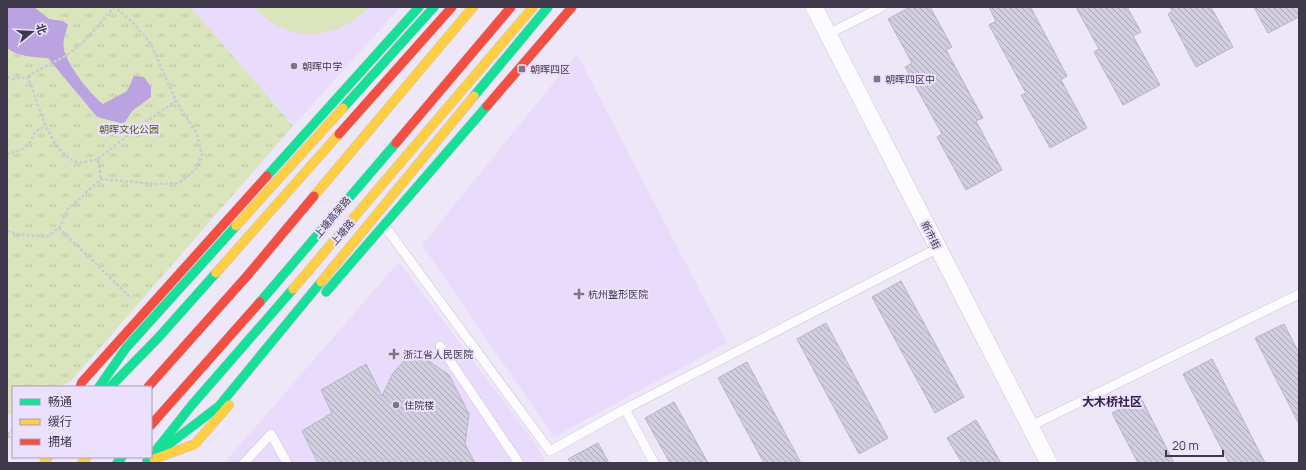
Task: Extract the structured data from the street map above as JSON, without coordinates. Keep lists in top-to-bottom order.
{
  "streets": {
    "main road": ["上塘高架路", "上塘路"],
    "street": ["新市街"]
  },
  "districts": ["大木桥社区"],
  "parks": ["朝晖文化公园"],
  "places": {
    "other": ["朝晖中学", "住院楼"],
    "transit": ["朝晖四区", "朝晖四区中"],
    "health": ["杭州整形医院", "浙江省人民医院"]
  },
  "legend": ["畅通", "缓行", "拥堵"],
  "scale_bar": "20 m",
  "north": "right"
}
